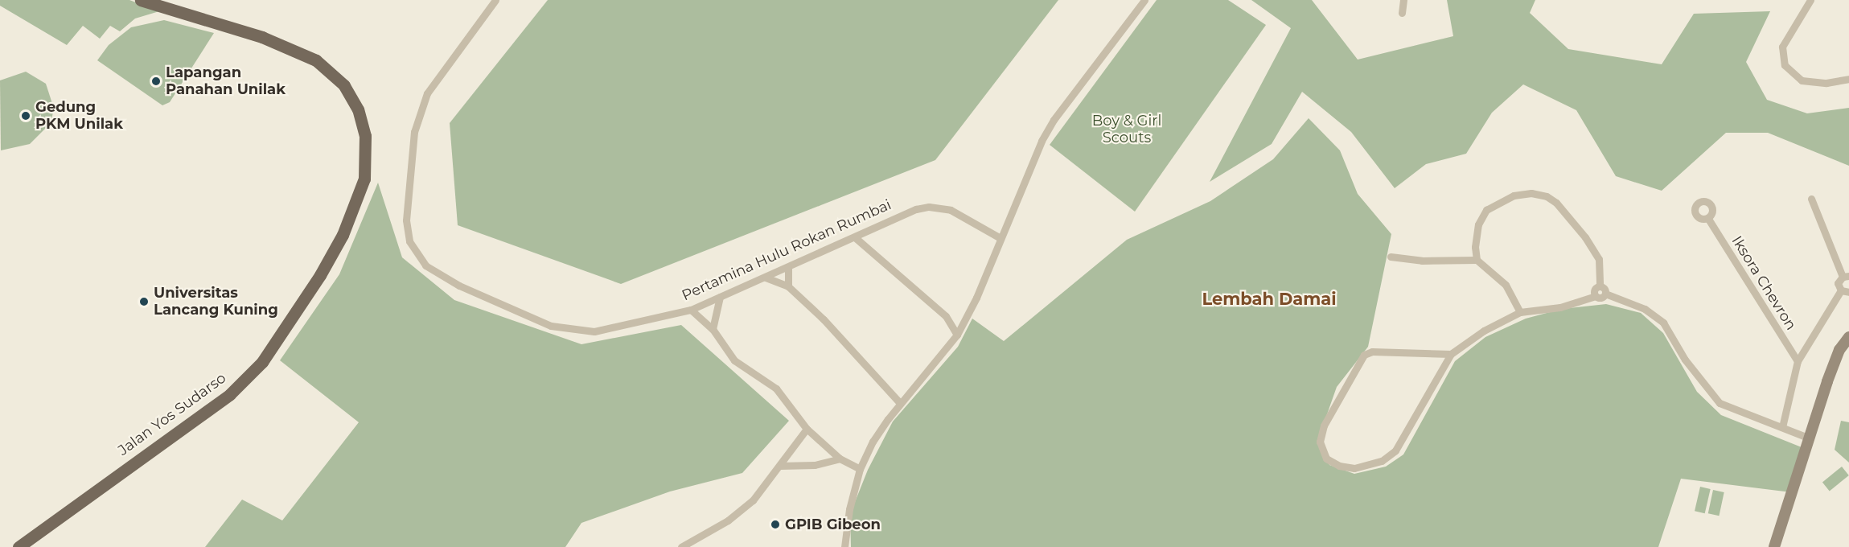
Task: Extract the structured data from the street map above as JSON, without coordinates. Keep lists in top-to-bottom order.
{
  "streets": {
    "main road": ["Jalan Yos Sudarso"],
    "street": ["Pertamina Hulu Rokan Rumbai", "Iksora Chevron"]
  },
  "districts": ["Lembah Damai"],
  "parks": ["Boy & Girl Scouts"],
  "places": [
    "Lapangan Panahan Unilak",
    "Gedung PKM Unilak",
    "Universitas Lancang Kuning",
    "GPIB Gibeon"
  ]
}
